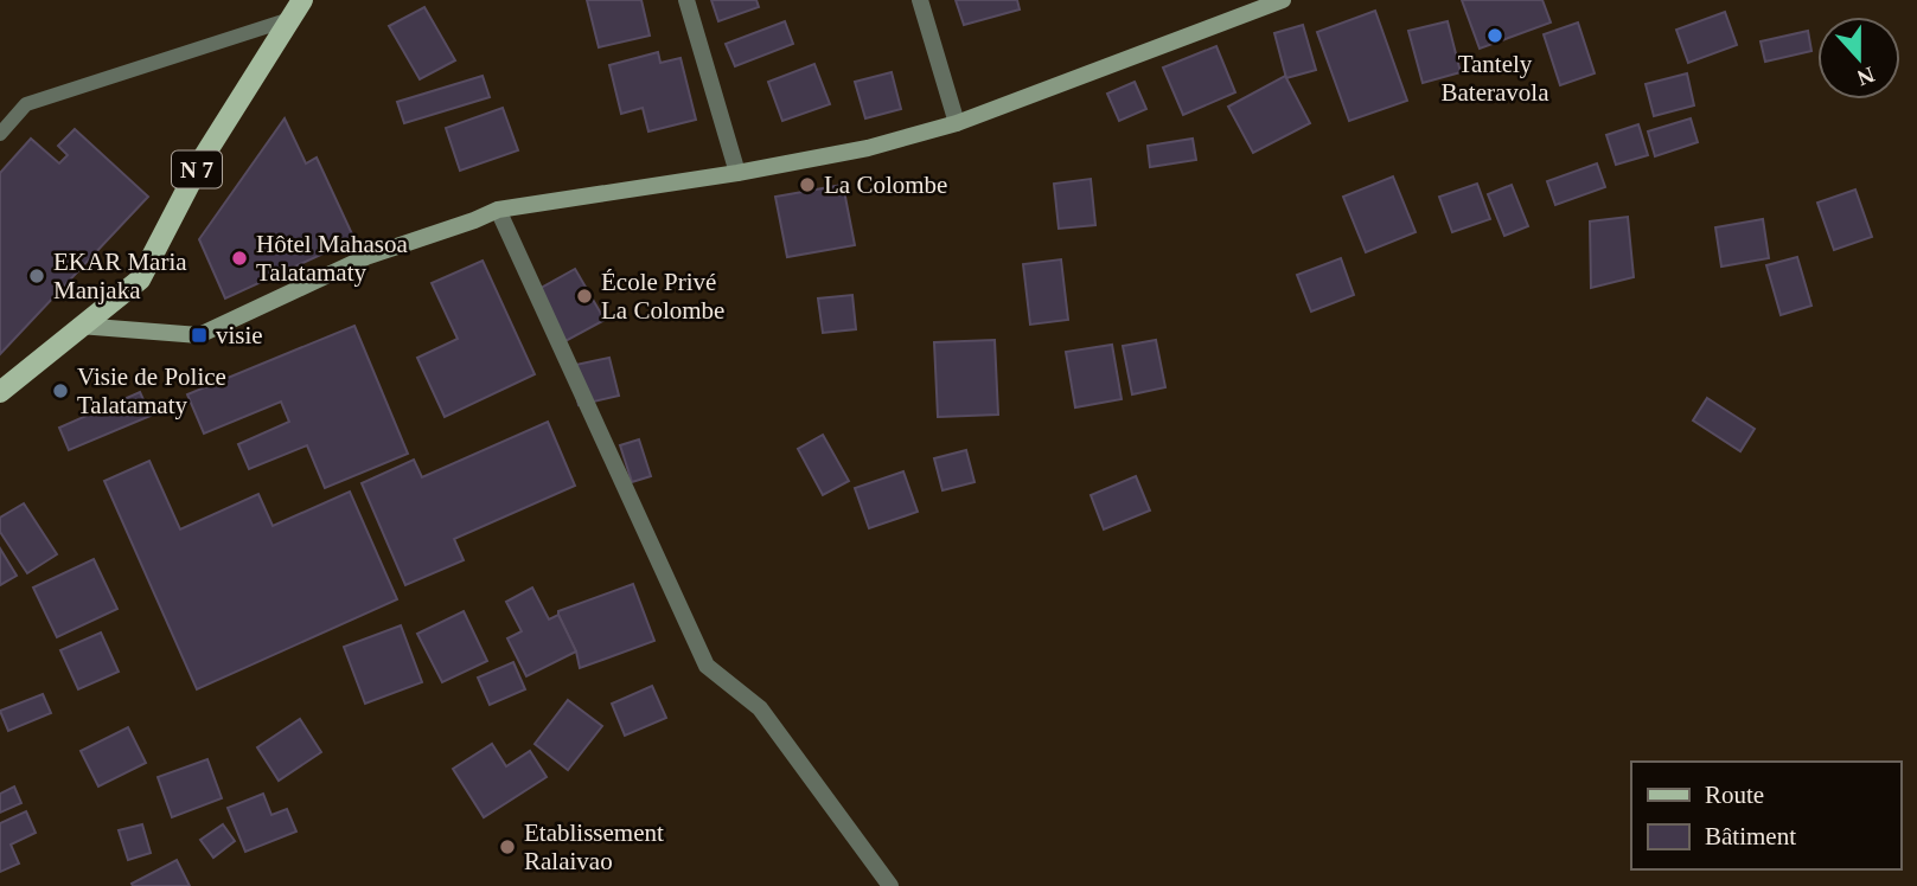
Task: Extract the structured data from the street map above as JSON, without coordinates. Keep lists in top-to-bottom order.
{
  "streets": {
    "main road": ["N 7"]
  },
  "places": {
    "other": [
      "Tantely Bateravola",
      "La Colombe",
      "Hôtel Mahasoa Talatamaty",
      "EKAR Maria Manjaka",
      "École Privé La Colombe",
      "Visie de Police Talatamaty",
      "Etablissement Ralaivao"
    ],
    "transit": ["visie"]
  },
  "legend": ["Route", "Bâtiment"],
  "north": "bottom"
}
